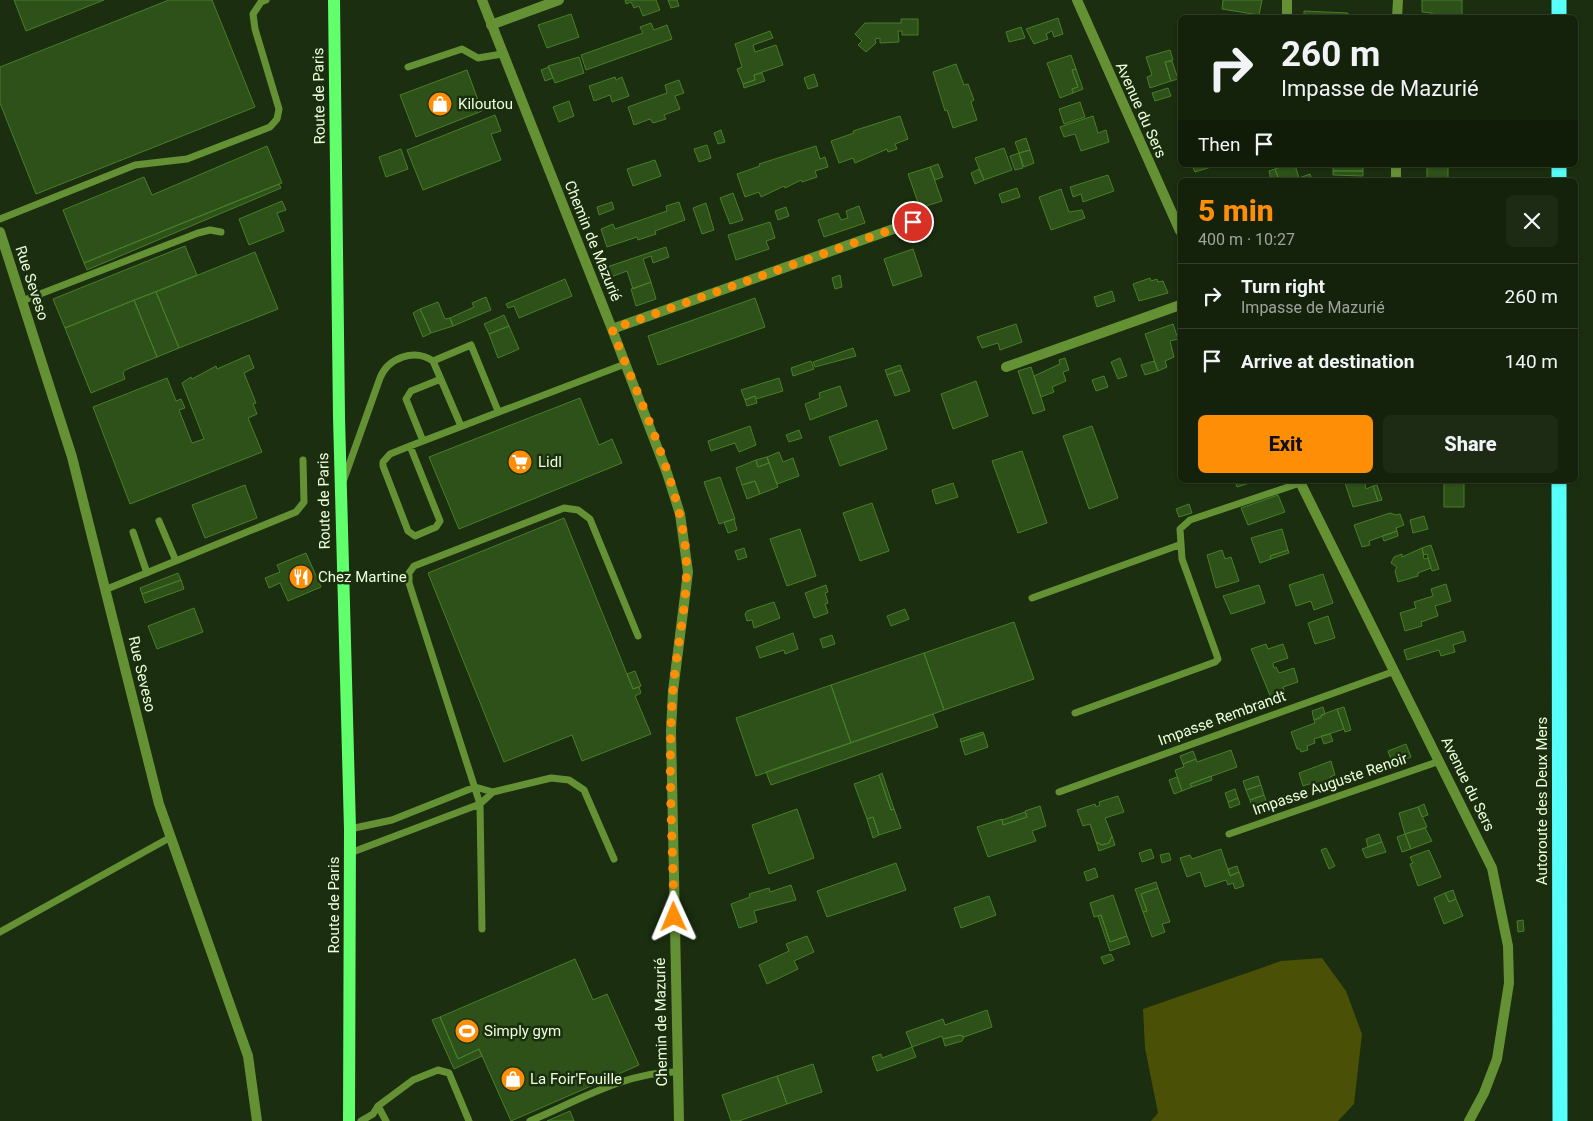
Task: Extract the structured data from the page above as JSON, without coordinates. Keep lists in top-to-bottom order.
{
  "streets": {
    "highway": ["Autoroute des Deux Mers"],
    "main road": ["Route de Paris"],
    "street": ["Avenue du Sers", "Chemin de Mazurié", "Rue Seveso"],
    "lane": ["Impasse Rembrandt", "Impasse Auguste Renoir"]
  },
  "crossings": [
    ["Avenue du Sers", "Impasse Rembrandt"],
    ["Avenue du Sers", "Impasse Auguste Renoir"]
  ],
  "places": {
    "shop": ["Kiloutou", "La Foir'Fouille"],
    "supermarket": ["Lidl"],
    "restaurant": ["Chez Martine"],
    "sports": ["Simply gym"]
  },
  "page": {
    "turn": ["260 m", "Impasse de Mazurié"],
    "then": "Then",
    "heading": ["5 min", "400 m · 10:27"],
    "list": [
      {
        "name": "Turn right",
        "note": "Impasse de Mazurié",
        "value": "260 m"
      },
      {
        "name": "Arrive at destination",
        "value": "140 m"
      }
    ],
    "buttons": ["Exit", "Share"]
  }
}
